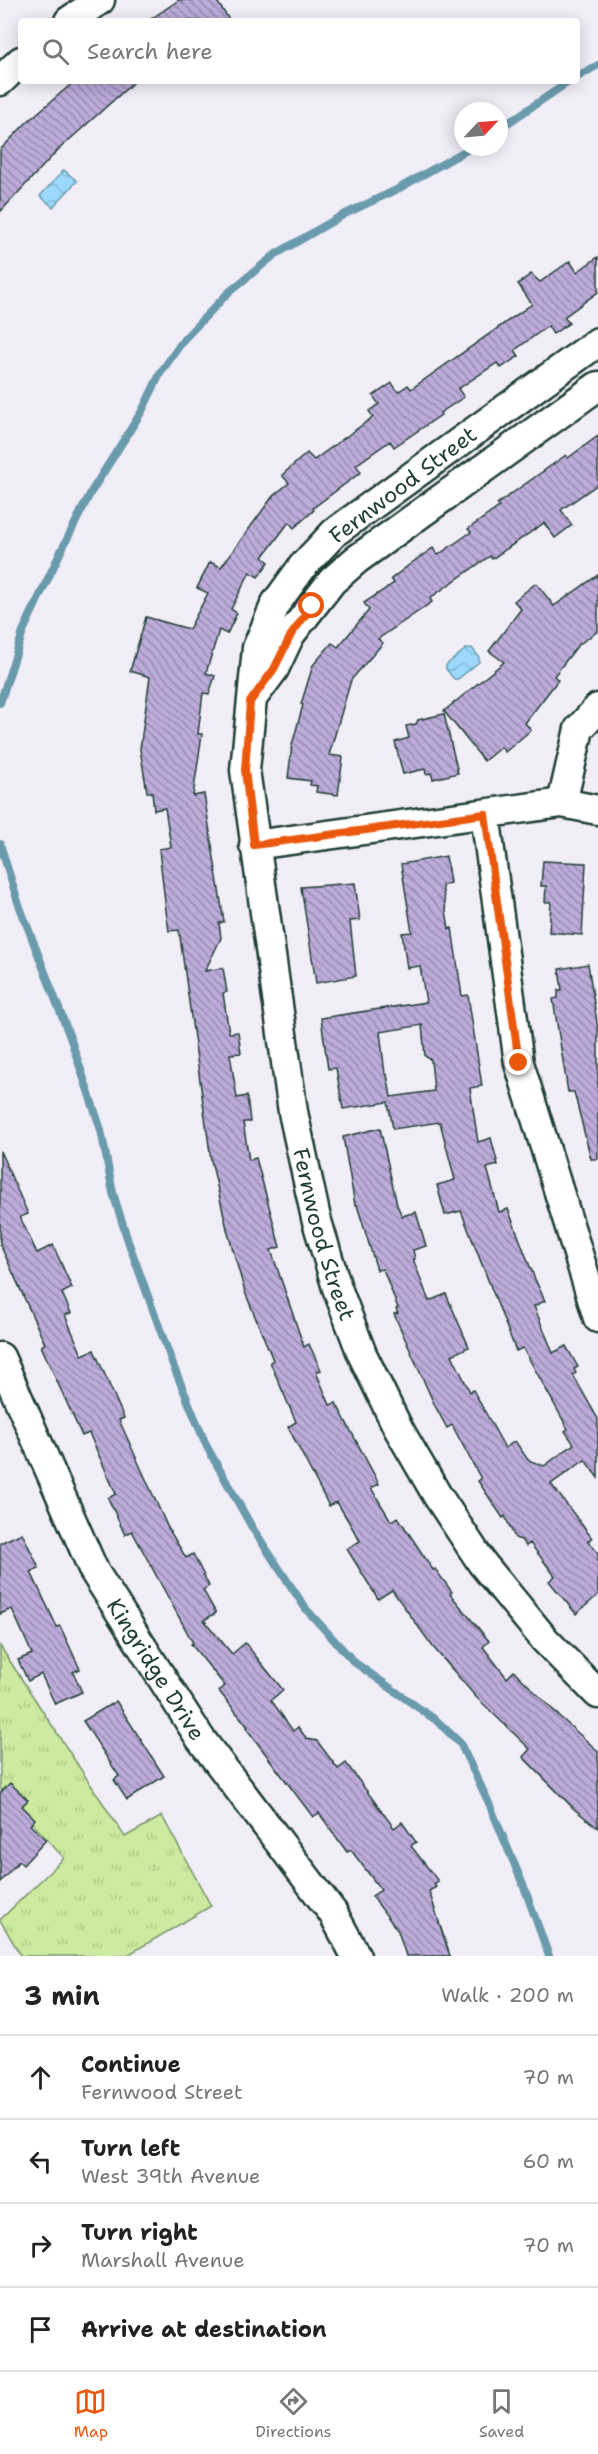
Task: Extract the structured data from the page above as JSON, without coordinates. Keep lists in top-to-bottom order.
{
  "streets": {
    "street": ["Fernwood Street", "Kingridge Drive"]
  },
  "north": "top right",
  "page": {
    "search": "Search here",
    "heading": ["3 min", "Walk · 200 m"],
    "list": [
      ["Continue", "Fernwood Street", "70 m"],
      ["Turn left", "West 39th Avenue", "60 m"],
      ["Turn right", "Marshall Avenue", "70 m"],
      "Arrive at destination"
    ],
    "nav": ["Map", "Directions", "Saved"]
  }
}
